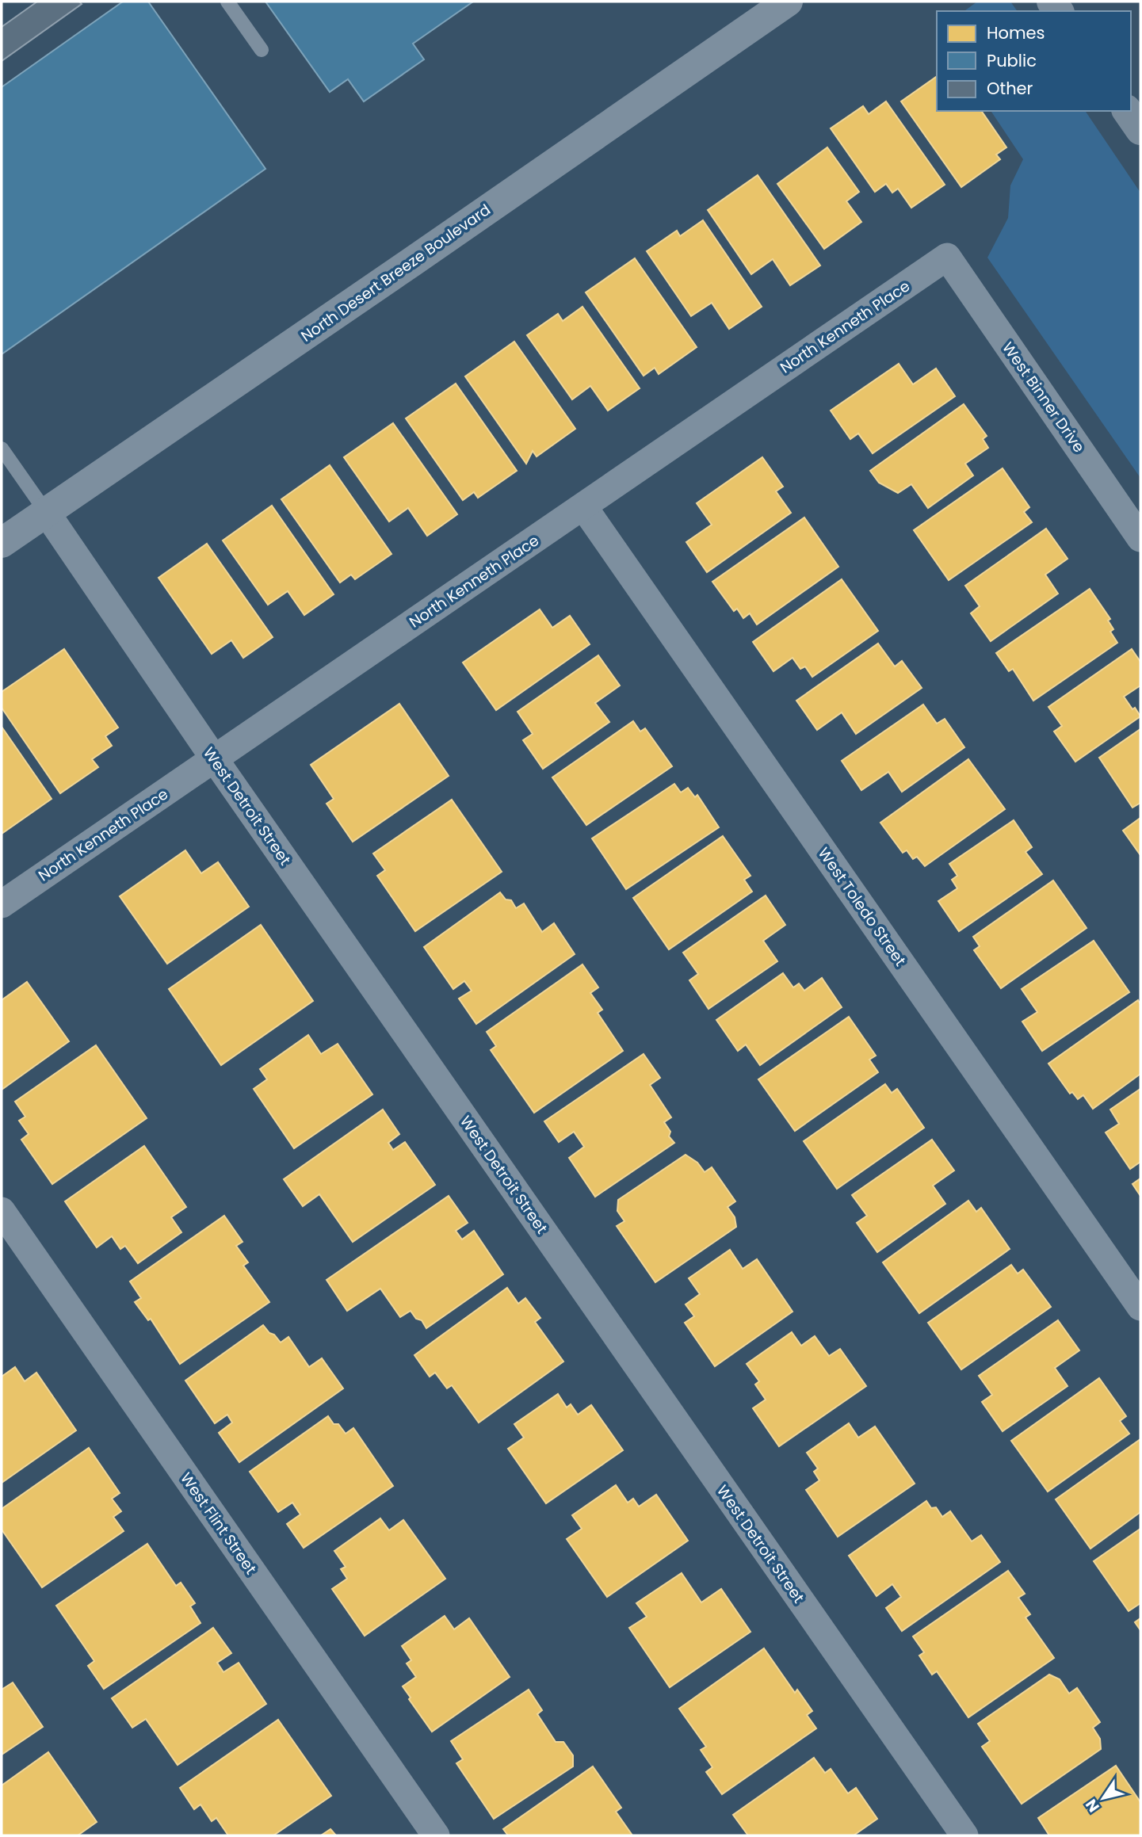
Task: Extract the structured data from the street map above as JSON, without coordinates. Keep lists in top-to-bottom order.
{
  "streets": {
    "street": [
      "North Desert Breeze Boulevard",
      "North Kenneth Place",
      "West Binner Drive",
      "West Detroit Street",
      "West Toledo Street",
      "West Flint Street"
    ]
  },
  "crossings": [
    ["North Desert Breeze Boulevard", "West Detroit Street"],
    ["North Kenneth Place", "West Binner Drive"],
    ["North Kenneth Place", "West Detroit Street"],
    ["North Kenneth Place", "West Toledo Street"]
  ],
  "legend": ["Homes", "Public", "Other"],
  "north": "bottom left"
}
